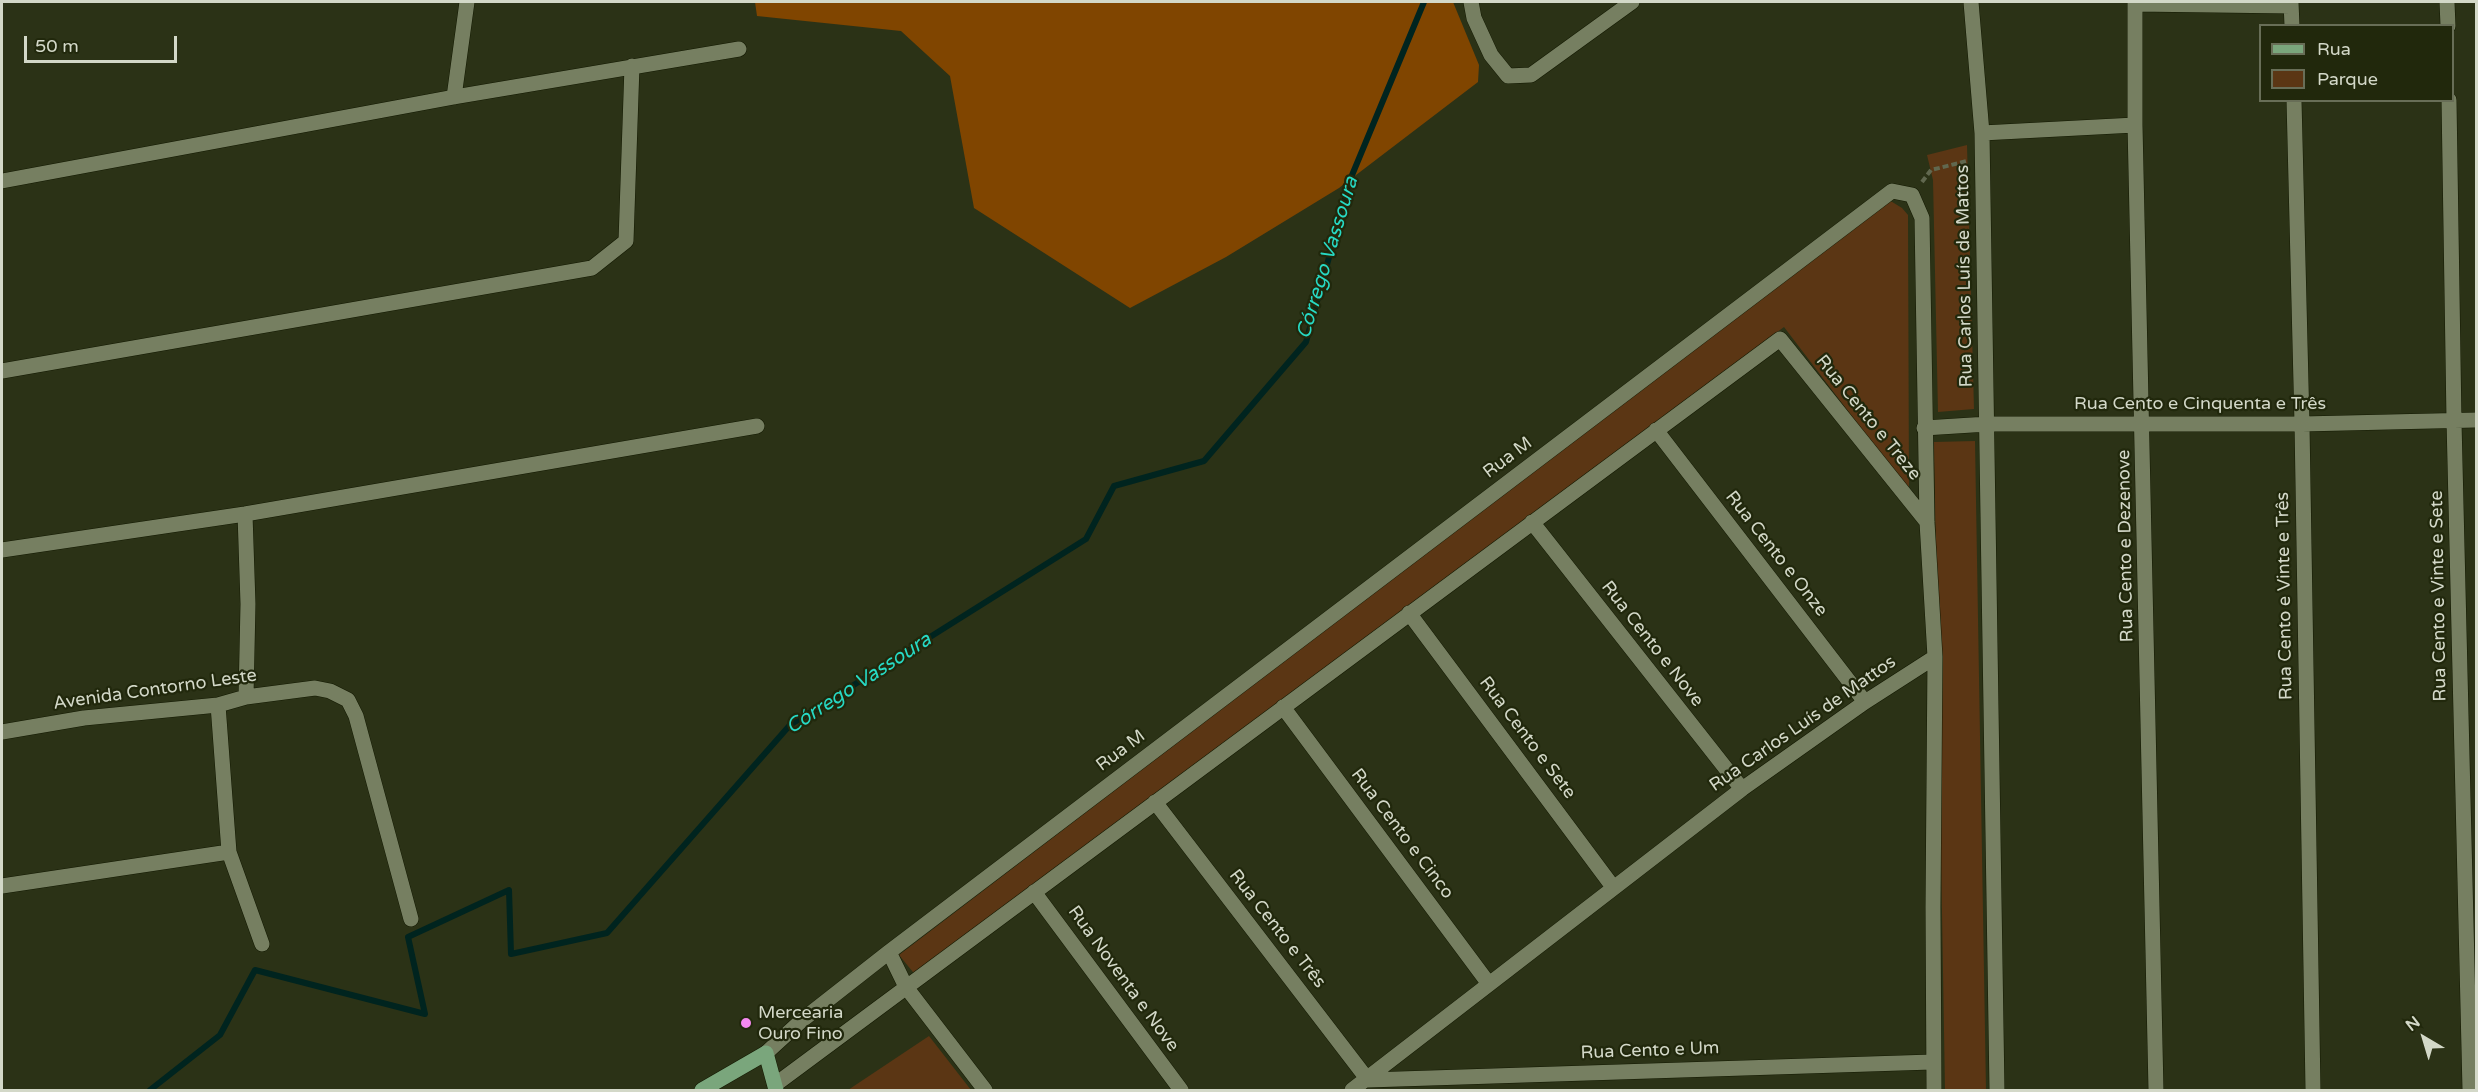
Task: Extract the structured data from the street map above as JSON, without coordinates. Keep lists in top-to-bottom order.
{
  "streets": {
    "street": [
      "Rua Carlos Luís de Mattos",
      "Rua Cento e Cinquenta e Três",
      "Rua Cento e Treze",
      "Rua M",
      "Rua Cento e Dezenove",
      "Rua Cento e Onze",
      "Rua Cento e Vinte e Três",
      "Rua Cento e Vinte e Sete",
      "Rua Cento e Nove",
      "Avenida Contorno Leste",
      "Rua Cento e Sete",
      "Rua Cento e Cinco",
      "Rua Cento e Três",
      "Rua Noventa e Nove",
      "Rua Cento e Um"
    ]
  },
  "crossings": [
    ["Rua Carlos Luís de Mattos", "Rua Cento e Cinquenta e Três"],
    ["Rua Carlos Luís de Mattos", "Rua Cento e Onze"],
    ["Rua Carlos Luís de Mattos", "Rua Cento e Nove"],
    ["Rua Carlos Luís de Mattos", "Rua Cento e Sete"],
    ["Rua Carlos Luís de Mattos", "Rua Cento e Cinco"],
    ["Rua Carlos Luís de Mattos", "Rua Cento e Três"],
    ["Rua Carlos Luís de Mattos", "Rua Cento e Um"],
    ["Rua Cento e Cinquenta e Três", "Rua Cento e Dezenove"],
    ["Rua Cento e Cinquenta e Três", "Rua Cento e Vinte e Três"],
    ["Rua Cento e Cinquenta e Três", "Rua Cento e Vinte e Sete"],
    ["Rua Cento e Treze", "Rua Cento e Onze"],
    ["Rua Cento e Três", "Rua Cento e Um"]
  ],
  "water": ["Córrego Vassoura"],
  "places": ["Mercearia Ouro Fino"],
  "legend": ["Rua", "Parque"],
  "scale_bar": "50 m",
  "north": "top left"
}
